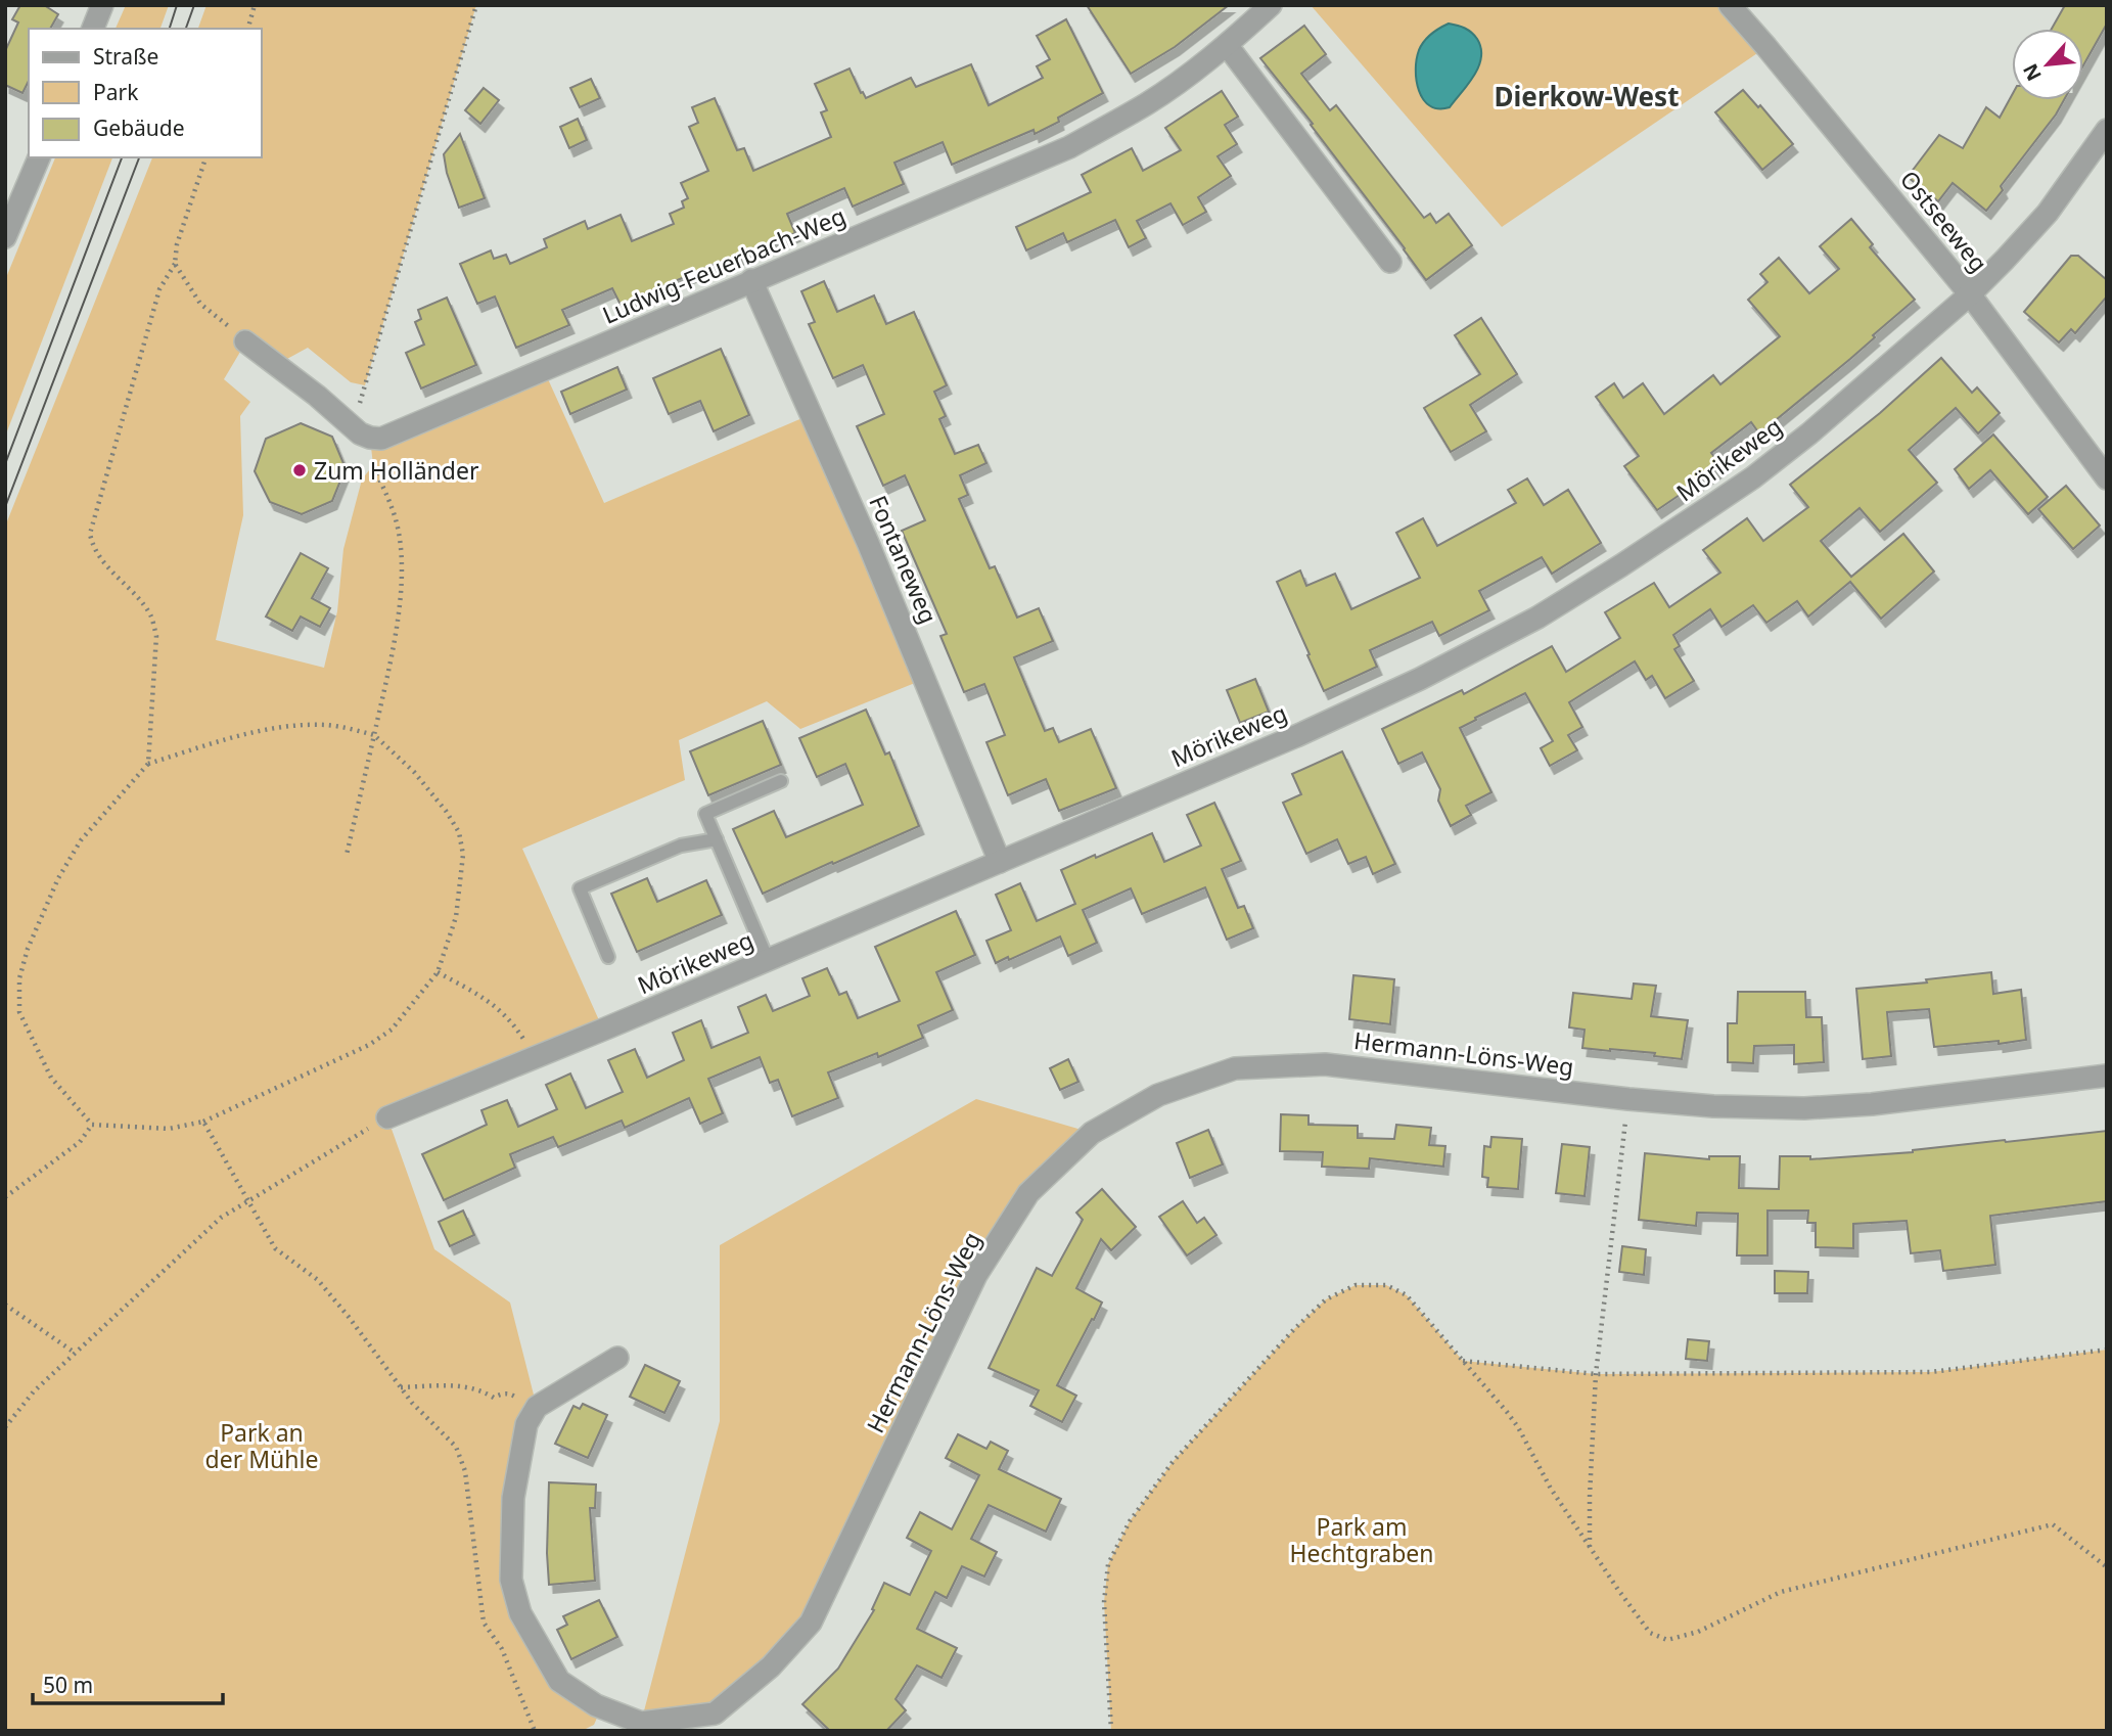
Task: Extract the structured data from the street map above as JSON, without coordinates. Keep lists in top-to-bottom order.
{
  "streets": {
    "street": [
      "Ostseeweg",
      "Ludwig-Feuerbach-Weg",
      "Mörikeweg",
      "Fontaneweg",
      "Hermann-Löns-Weg"
    ]
  },
  "crossings": [
    ["Ostseeweg", "Mörikeweg"],
    ["Ludwig-Feuerbach-Weg", "Fontaneweg"],
    ["Mörikeweg", "Fontaneweg"]
  ],
  "districts": ["Dierkow-West"],
  "parks": ["Park an der Mühle", "Park am Hechtgraben"],
  "places": ["Zum Holländer"],
  "legend": ["Straße", "Park", "Gebäude"],
  "scale_bar": "50 m",
  "north": "bottom left"
}
